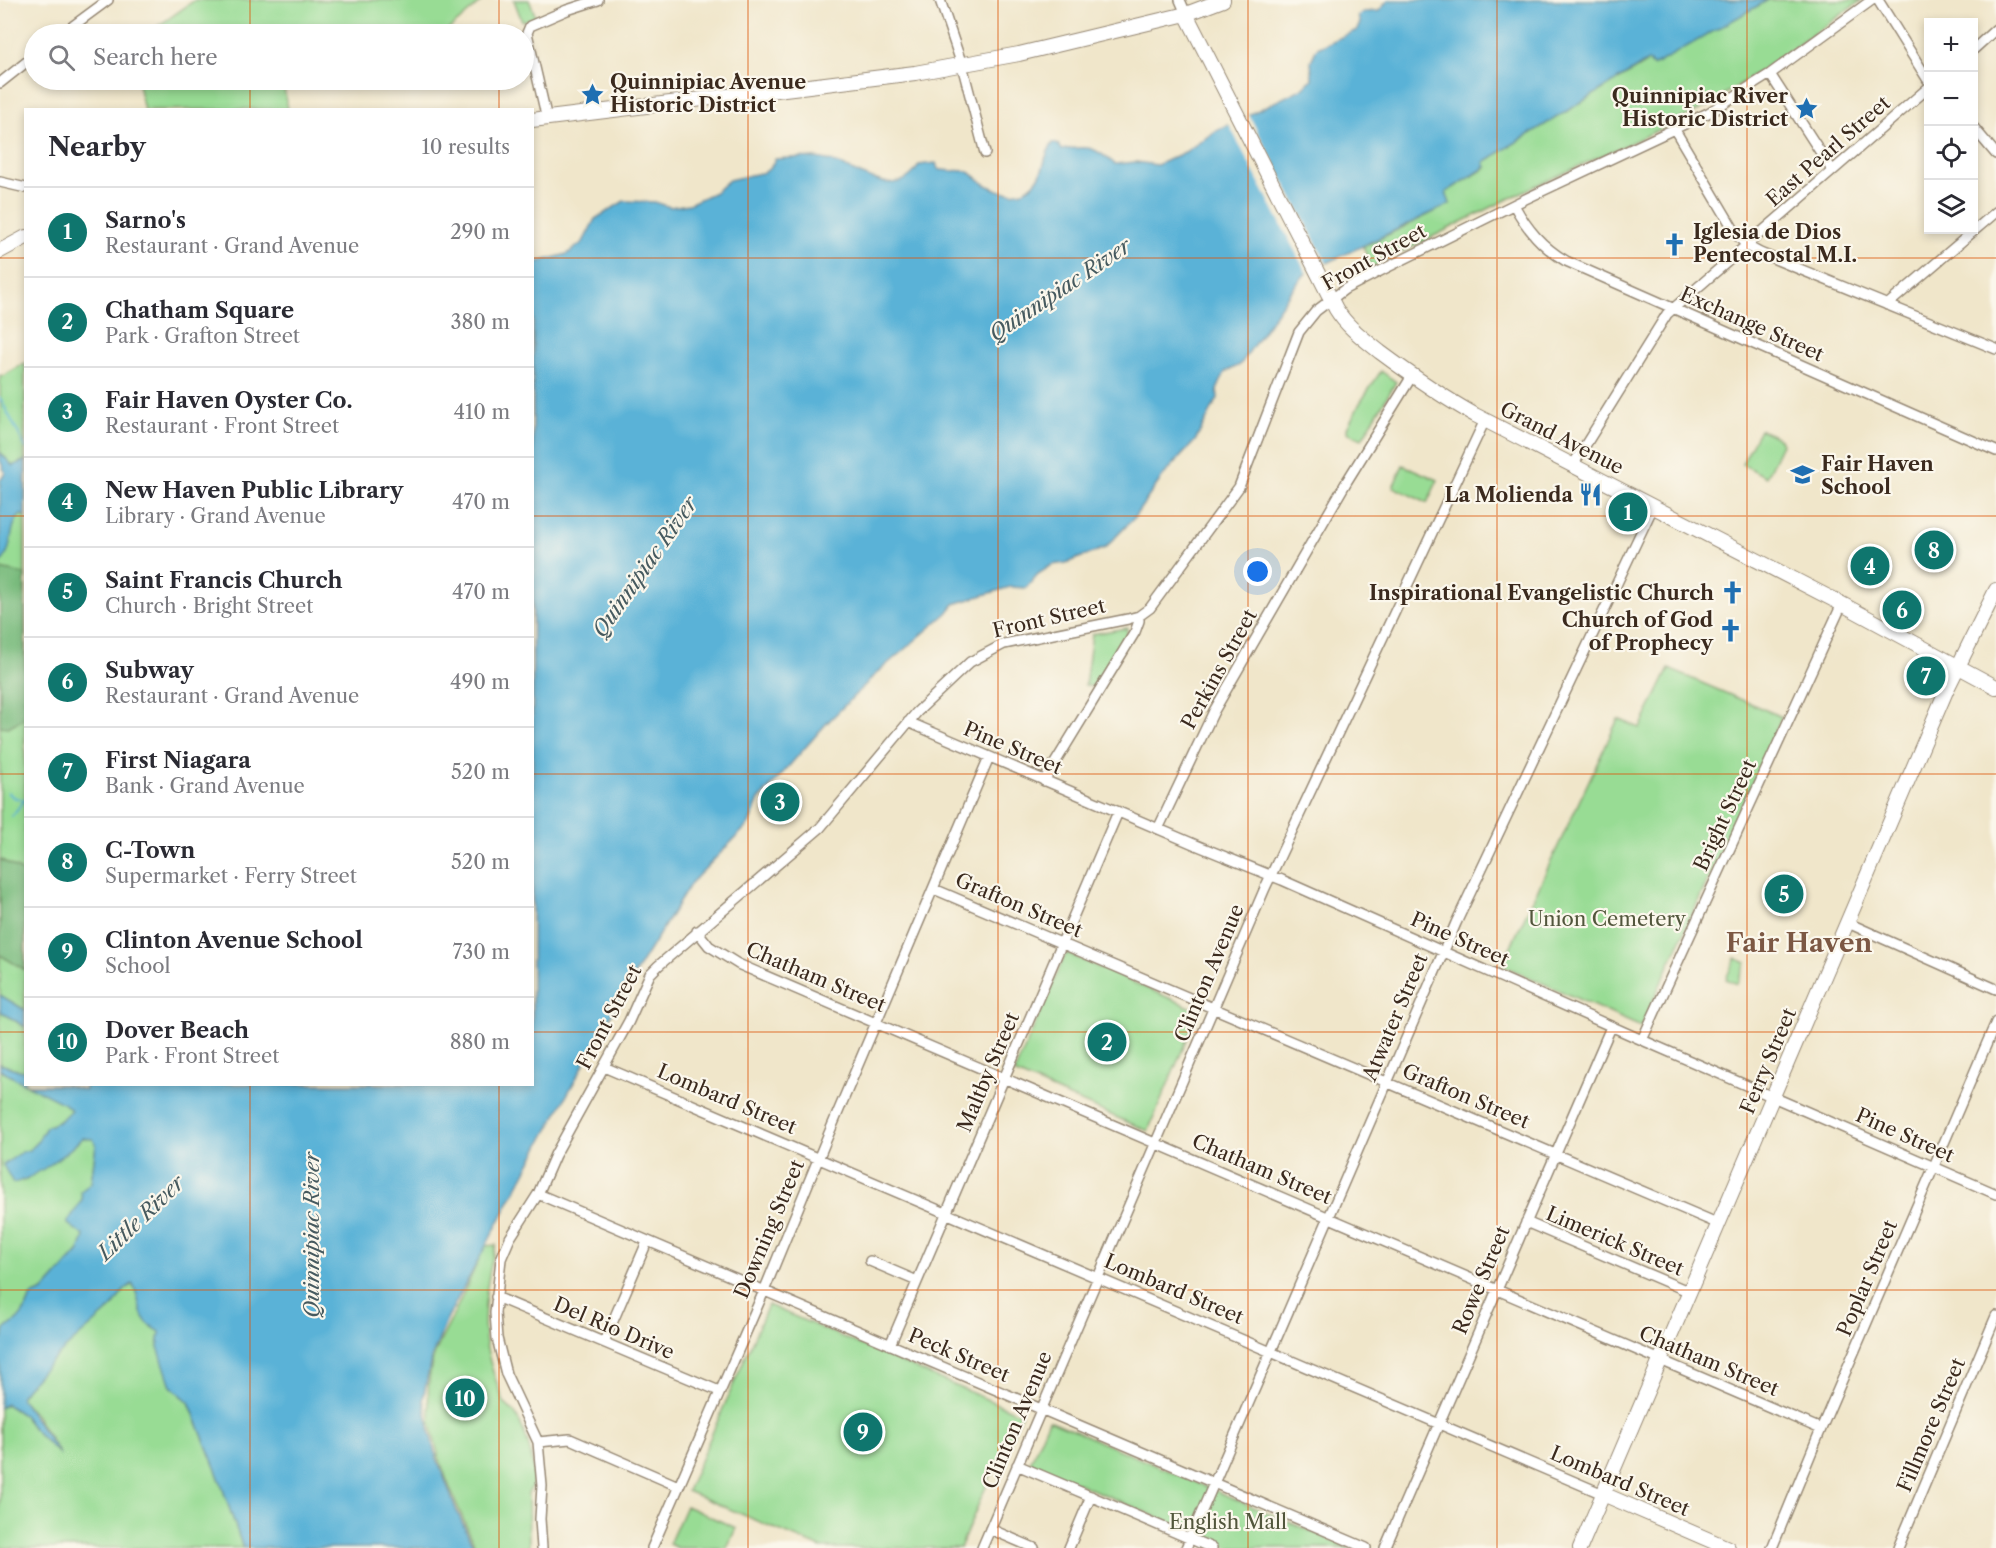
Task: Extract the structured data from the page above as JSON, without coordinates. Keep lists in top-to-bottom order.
{
  "streets": {
    "main road": ["Grand Avenue", "Ferry Street", "Lombard Street"],
    "street": [
      "East Pearl Street",
      "Front Street",
      "Exchange Street",
      "Perkins Street",
      "Pine Street",
      "Bright Street",
      "Grafton Street",
      "Clinton Avenue",
      "Chatham Street",
      "Atwater Street",
      "Maltby Street",
      "Downing Street",
      "Limerick Street",
      "Poplar Street",
      "Rowe Street",
      "Del Rio Drive",
      "Peck Street",
      "Fillmore Street"
    ]
  },
  "crossings": [
    ["East Pearl Street", "Exchange Street"],
    ["East Pearl Street", "Grand Avenue"],
    ["Front Street", "Exchange Street"],
    ["Front Street", "Grand Avenue"],
    ["Front Street", "Pine Street"],
    ["Front Street", "Chatham Street"],
    ["Front Street", "Lombard Street"],
    ["Front Street", "Del Rio Drive"],
    ["Front Street", "Peck Street"],
    ["Grand Avenue", "Perkins Street"],
    ["Grand Avenue", "Bright Street"],
    ["Grand Avenue", "Clinton Avenue"],
    ["Grand Avenue", "Atwater Street"],
    ["Grand Avenue", "Ferry Street"],
    ["Perkins Street", "Pine Street"],
    ["Pine Street", "Bright Street"],
    ["Pine Street", "Clinton Avenue"],
    ["Pine Street", "Atwater Street"],
    ["Pine Street", "Ferry Street"],
    ["Pine Street", "Maltby Street"],
    ["Pine Street", "Downing Street"],
    ["Pine Street", "Poplar Street"],
    ["Pine Street", "Rowe Street"],
    ["Grafton Street", "Clinton Avenue"],
    ["Grafton Street", "Atwater Street"],
    ["Grafton Street", "Ferry Street"],
    ["Grafton Street", "Maltby Street"],
    ["Grafton Street", "Downing Street"],
    ["Grafton Street", "Rowe Street"],
    ["Clinton Avenue", "Chatham Street"],
    ["Clinton Avenue", "Lombard Street"],
    ["Clinton Avenue", "Peck Street"],
    ["Chatham Street", "Atwater Street"],
    ["Chatham Street", "Ferry Street"],
    ["Chatham Street", "Maltby Street"],
    ["Chatham Street", "Downing Street"],
    ["Chatham Street", "Poplar Street"],
    ["Chatham Street", "Rowe Street"],
    ["Atwater Street", "Lombard Street"],
    ["Atwater Street", "Peck Street"],
    ["Ferry Street", "Lombard Street"],
    ["Ferry Street", "Limerick Street"],
    ["Maltby Street", "Lombard Street"],
    ["Maltby Street", "Peck Street"],
    ["Lombard Street", "Downing Street"],
    ["Lombard Street", "Rowe Street"],
    ["Downing Street", "Del Rio Drive"],
    ["Downing Street", "Peck Street"],
    ["Limerick Street", "Rowe Street"]
  ],
  "districts": ["Fair Haven"],
  "water": ["Quinnipiac River", "Little River"],
  "parks": ["Union Cemetery", "English Mall"],
  "places": {
    "place": ["Quinnipiac Avenue Historic District", "Quinnipiac River Historic District"],
    "church": ["Iglesia de Dios Pentecostal M.I.", "Inspirational Evangelistic Church", "Church of God of Prophecy"],
    "school or university": ["Fair Haven School"],
    "restaurant": ["La Molienda"]
  },
  "page": {
    "map_buttons": ["+", "−"],
    "search": "Search here",
    "heading": ["Nearby", "10 results"],
    "list": [
      {
        "mark": "1",
        "name": "Sarno's",
        "note": "Restaurant · Grand Avenue",
        "value": "290 m"
      },
      {
        "mark": "2",
        "name": "Chatham Square",
        "note": "Park · Grafton Street",
        "value": "380 m"
      },
      {
        "mark": "3",
        "name": "Fair Haven Oyster Co.",
        "note": "Restaurant · Front Street",
        "value": "410 m"
      },
      {
        "mark": "4",
        "name": "New Haven Public Library",
        "note": "Library · Grand Avenue",
        "value": "470 m"
      },
      {
        "mark": "5",
        "name": "Saint Francis Church",
        "note": "Church · Bright Street",
        "value": "470 m"
      },
      {
        "mark": "6",
        "name": "Subway",
        "note": "Restaurant · Grand Avenue",
        "value": "490 m"
      },
      {
        "mark": "7",
        "name": "First Niagara",
        "note": "Bank · Grand Avenue",
        "value": "520 m"
      },
      {
        "mark": "8",
        "name": "C-Town",
        "note": "Supermarket · Ferry Street",
        "value": "520 m"
      },
      {
        "mark": "9",
        "name": "Clinton Avenue School",
        "note": "School",
        "value": "730 m"
      },
      {
        "mark": "10",
        "name": "Dover Beach",
        "note": "Park · Front Street",
        "value": "880 m"
      }
    ],
    "pins": [
      "1",
      "8",
      "4",
      "6",
      "7",
      "3",
      "5",
      "2",
      "10",
      "9"
    ]
  }
}
